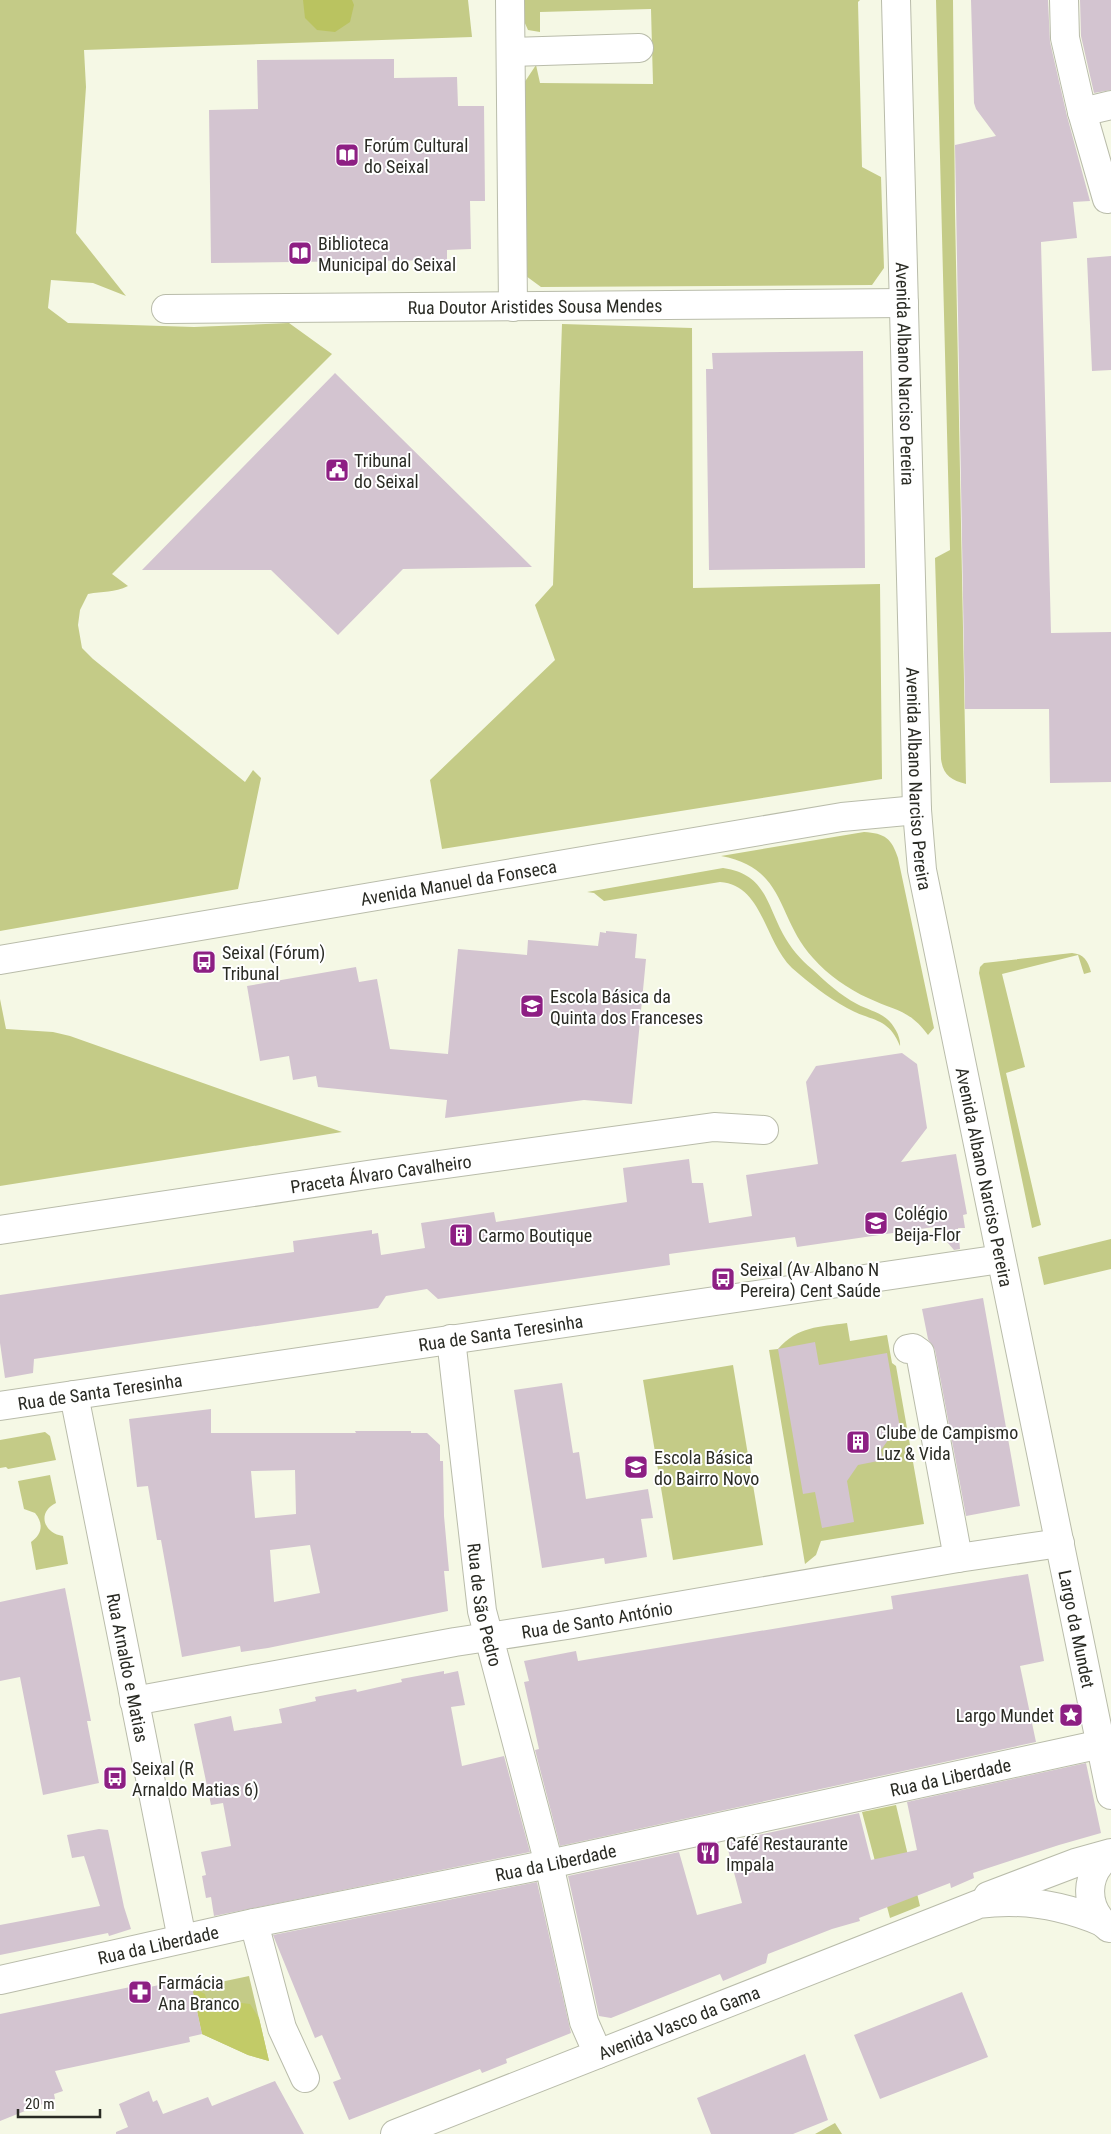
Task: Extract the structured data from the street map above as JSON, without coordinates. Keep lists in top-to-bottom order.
{
  "streets": {
    "street": [
      "Rua Doutor Aristides Sousa Mendes",
      "Avenida Albano Narciso Pereira",
      "Avenida Manuel da Fonseca",
      "Praceta Álvaro Cavalheiro",
      "Rua de Santa Teresinha",
      "Rua de São Pedro",
      "Rua de Santo António",
      "Largo da Mundet",
      "Rua Arnaldo e Matias",
      "Rua da Liberdade",
      "Avenida Vasco da Gama"
    ]
  },
  "crossings": [
    ["Rua Doutor Aristides Sousa Mendes", "Avenida Albano Narciso Pereira"],
    ["Avenida Albano Narciso Pereira", "Avenida Manuel da Fonseca"],
    ["Avenida Albano Narciso Pereira", "Rua de Santa Teresinha"],
    ["Avenida Albano Narciso Pereira", "Rua de Santo António"],
    ["Avenida Albano Narciso Pereira", "Largo da Mundet"],
    ["Rua de Santa Teresinha", "Rua de São Pedro"],
    ["Rua de Santa Teresinha", "Rua Arnaldo e Matias"],
    ["Rua de São Pedro", "Rua de Santo António"],
    ["Rua de São Pedro", "Rua da Liberdade"],
    ["Rua de São Pedro", "Avenida Vasco da Gama"],
    ["Rua de Santo António", "Largo da Mundet"],
    ["Rua de Santo António", "Rua Arnaldo e Matias"],
    ["Largo da Mundet", "Rua da Liberdade"],
    ["Rua Arnaldo e Matias", "Rua da Liberdade"]
  ],
  "places": {
    "library": ["Forúm Cultural do Seixal", "Biblioteca Municipal do Seixal"],
    "public building": ["Tribunal do Seixal"],
    "bus stop": ["Seixal (Fórum) Tribunal", "Seixal (Av Albano N Pereira) Cent Saúde", "Seixal (R Arnaldo Matias 6)"],
    "school or university": ["Escola Básica da Quinta dos Franceses", "Colégio Beija-Flor", "Escola Básica do Bairro Novo"],
    "building": ["Carmo Boutique", "Clube de Campismo Luz & Vida"],
    "place": ["Largo Mundet"],
    "restaurant": ["Café Restaurante Impala"],
    "pharmacy": ["Farmácia Ana Branco"]
  },
  "scale_bar": "20 m"
}
